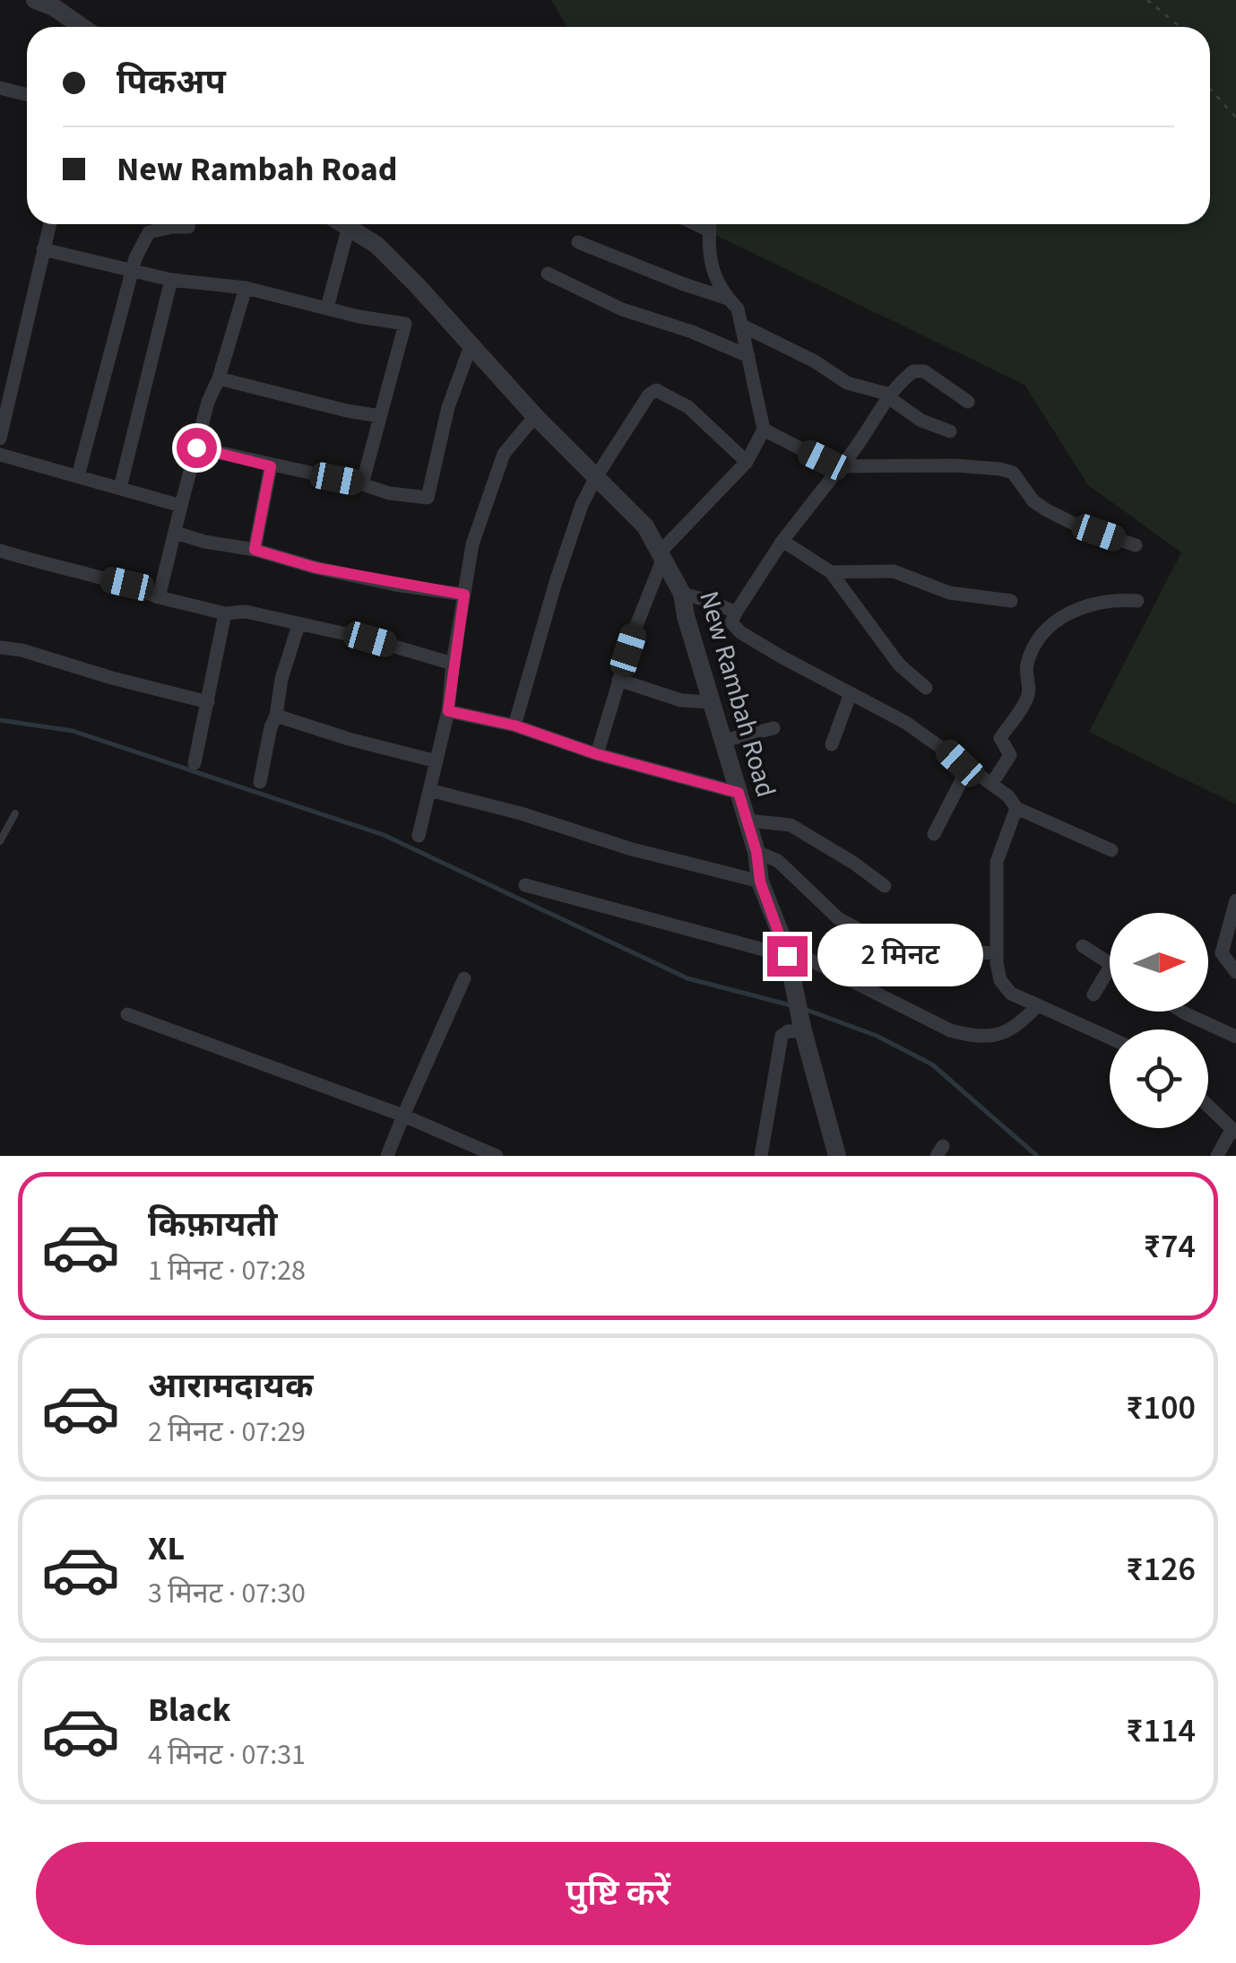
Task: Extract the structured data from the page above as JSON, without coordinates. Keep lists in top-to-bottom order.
{
  "streets": {
    "street": ["New Rambah Road"]
  },
  "north": "right",
  "page": {
    "banner": ["पिकअप", "New Rambah Road"],
    "bubble": "2 मिनट",
    "list": [
      {
        "name": "किफ़ायती",
        "note": "1 मिनट · 07:28",
        "value": "₹74"
      },
      {
        "name": "आरामदायक",
        "note": "2 मिनट · 07:29",
        "value": "₹100"
      },
      {
        "name": "XL",
        "note": "3 मिनट · 07:30",
        "value": "₹126"
      },
      {
        "name": "Black",
        "note": "4 मिनट · 07:31",
        "value": "₹114"
      }
    ],
    "buttons": "पुष्टि करें"
  }
}
